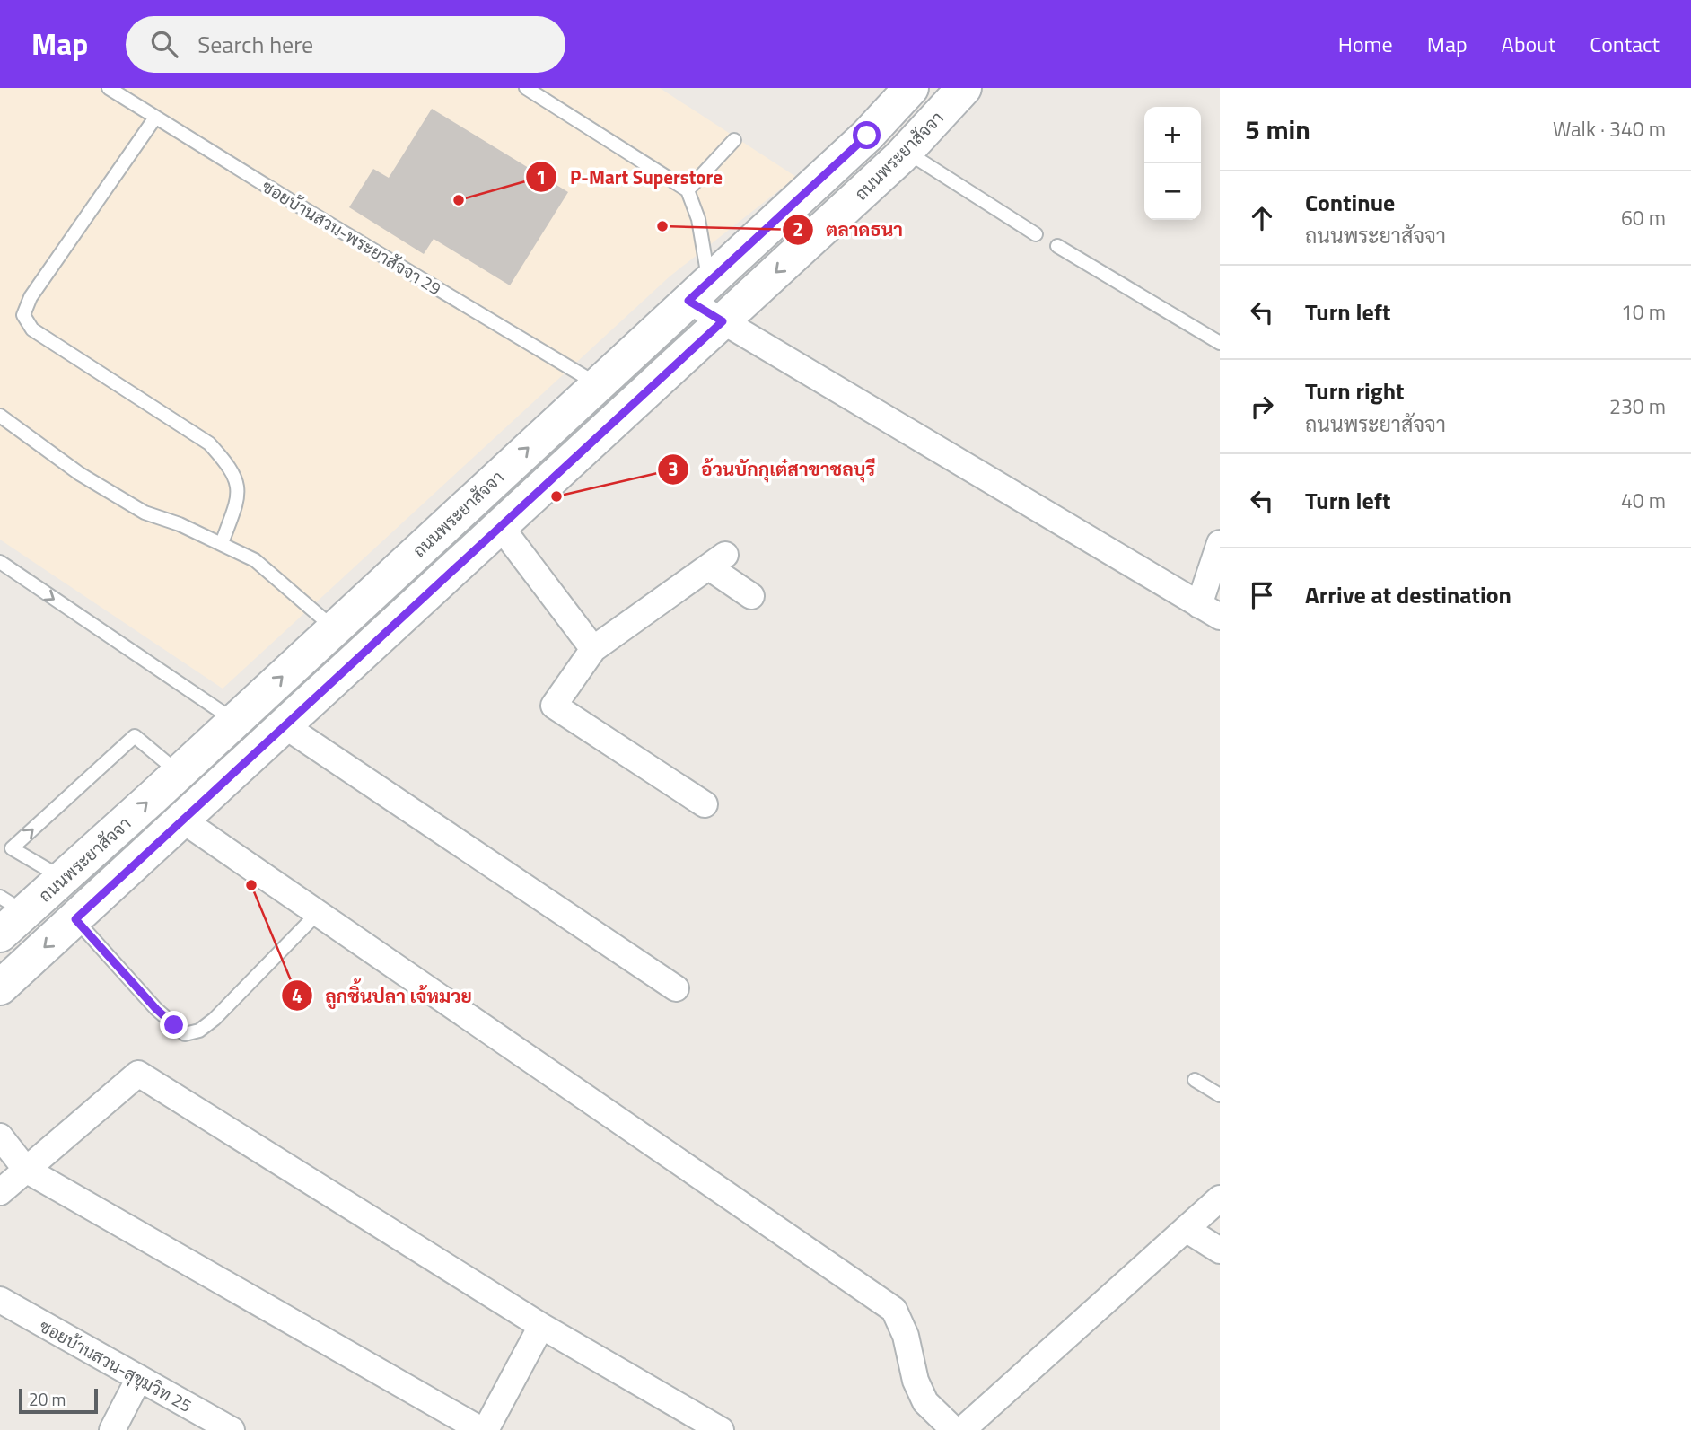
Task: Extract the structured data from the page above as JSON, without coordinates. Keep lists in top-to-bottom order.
{
  "streets": {
    "main road": ["ถนนพระยาสัจจา"],
    "street": ["ซอยบ้านสวน-สุขุมวิท 25"],
    "lane": ["ซอยบ้านสวน-พระยาสัจจา 29"]
  },
  "crossings": [
    ["ถนนพระยาสัจจา", "ซอยบ้านสวน-พระยาสัจจา 29"]
  ],
  "places": [
    "P-Mart Superstore",
    "ตลาดธนา",
    "อ้วนบักกุเต๋สาขาชลบุรี",
    "ลูกชิ้นปลา เจ้หมวย"
  ],
  "scale_bar": "20 m",
  "page": {
    "header": "Map",
    "search": "Search here",
    "nav": [
      "Home",
      "Map",
      "About",
      "Contact"
    ],
    "heading": ["5 min", "Walk · 340 m"],
    "map_buttons": ["+", "−"],
    "list": [
      ["Continue", "ถนนพระยาสัจจา", "60 m"],
      ["Turn left", "10 m"],
      ["Turn right", "ถนนพระยาสัจจา", "230 m"],
      ["Turn left", "40 m"],
      "Arrive at destination"
    ],
    "scale": "20 m"
  }
}
